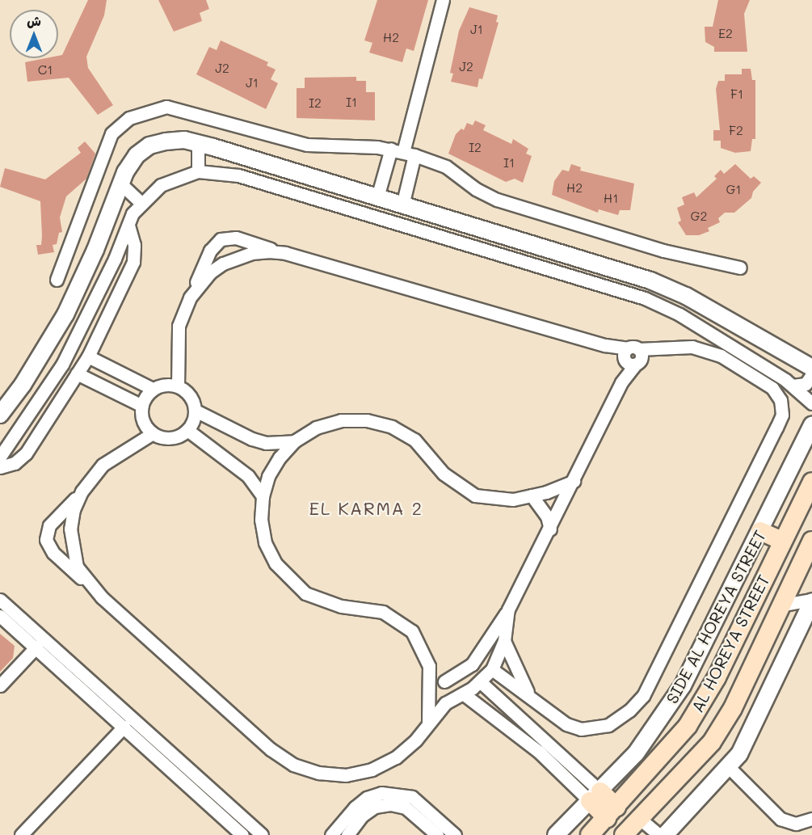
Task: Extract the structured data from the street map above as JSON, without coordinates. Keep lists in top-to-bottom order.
{
  "streets": {
    "main road": ["AL HOREYA STREET"],
    "street": ["SIDE AL HOREYA STREET"]
  },
  "districts": ["EL KARMA 2"],
  "house_numbers": [
    "J1",
    "E2",
    "H2",
    "J2",
    "J2",
    "C1",
    "J1",
    "F1",
    "I1",
    "I2",
    "F2",
    "I2",
    "I1",
    "H2",
    "G1",
    "H1",
    "G2"
  ],
  "north": "top"
}
